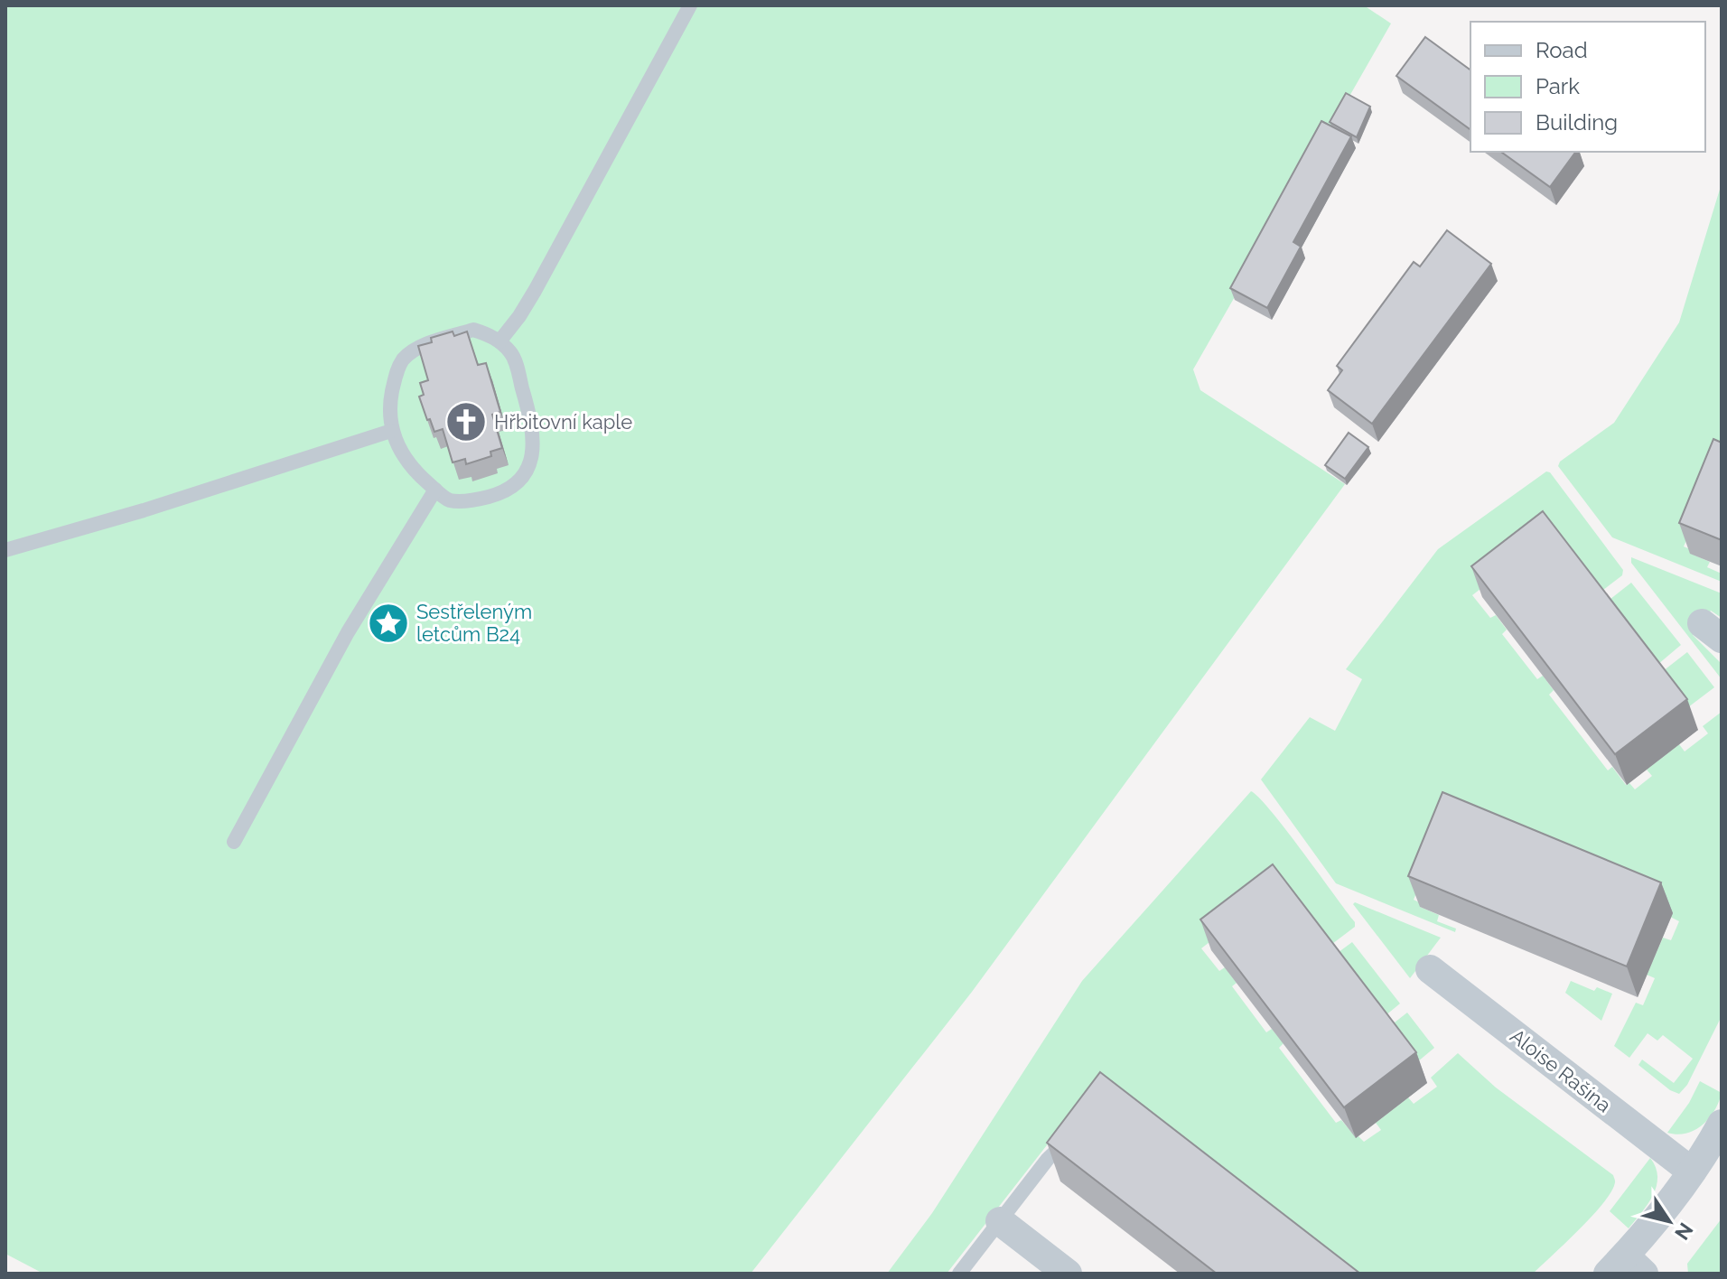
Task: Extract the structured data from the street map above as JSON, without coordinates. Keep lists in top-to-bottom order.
{
  "streets": {
    "street": ["Aloise Rašína"]
  },
  "places": {
    "church": ["Hřbitovní kaple"],
    "place": ["Sestřeleným letcům B24"]
  },
  "legend": ["Road", "Park", "Building"],
  "north": "bottom right"
}
